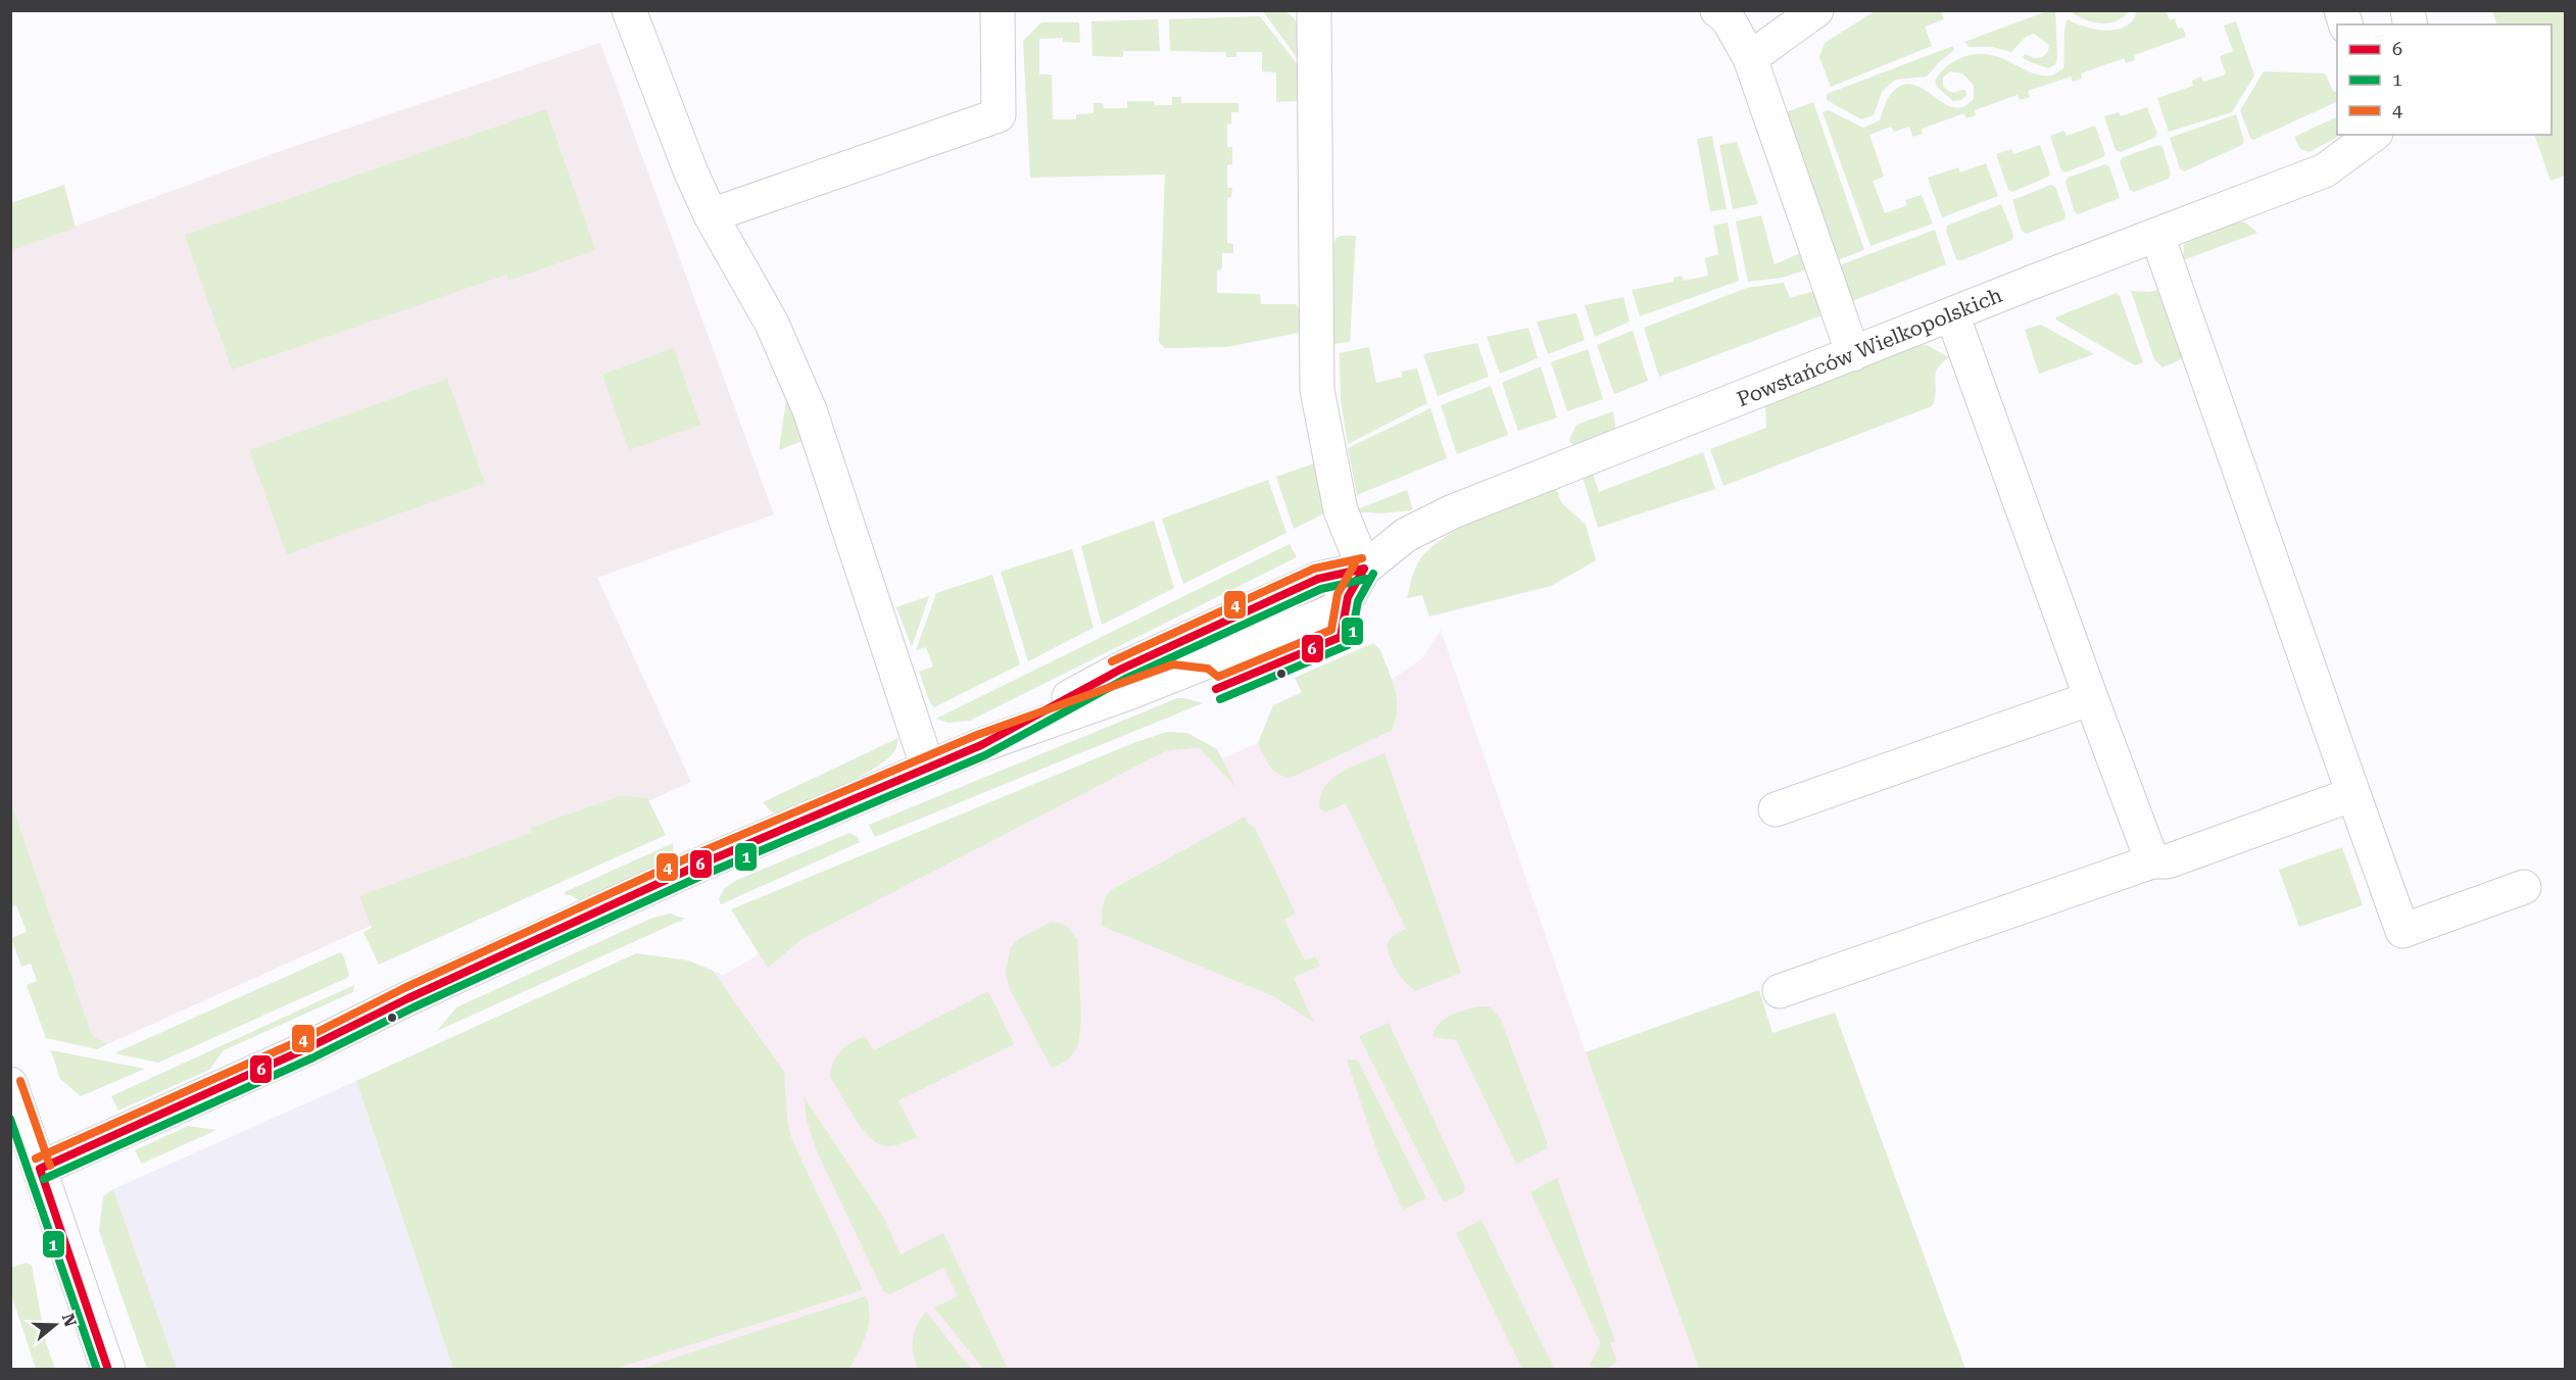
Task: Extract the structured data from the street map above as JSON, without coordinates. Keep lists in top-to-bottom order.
{
  "streets": {
    "street": ["Powstańców Wielkopolskich"]
  },
  "lines": ["transit line 4", "transit line 6", "transit line 1"],
  "legend": ["6", "1", "4"],
  "north": "right"
}
